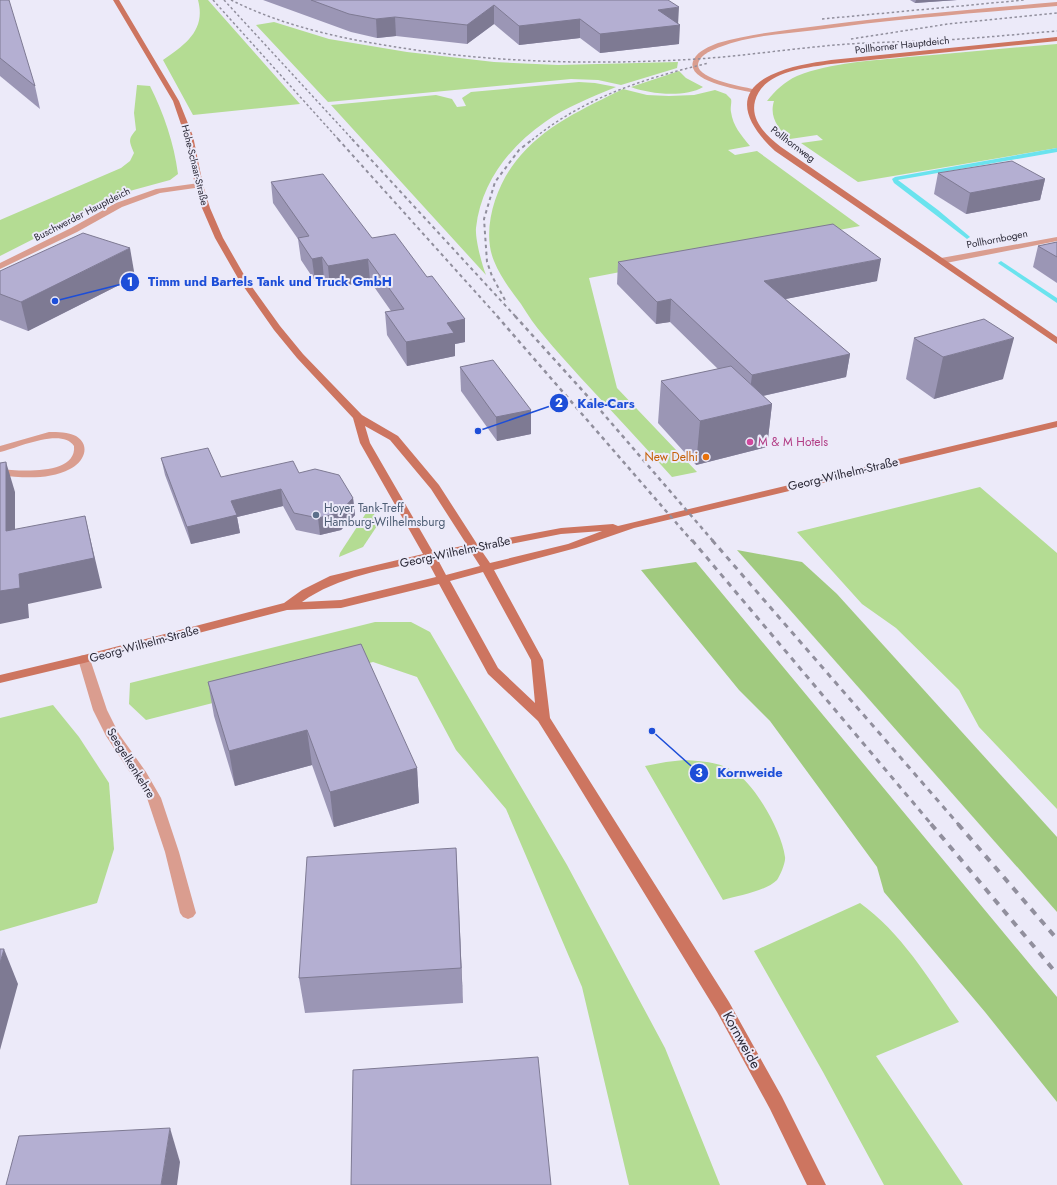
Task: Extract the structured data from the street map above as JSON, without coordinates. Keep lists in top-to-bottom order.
{
  "streets": {
    "main road": [
      "Pollhorner Hauptdeich",
      "Pollhornweg",
      "Hohe-Schaar-Straße",
      "Georg-Wilhelm-Straße",
      "Kornweide"
    ],
    "street": ["Buschwerder Hauptdeich", "Pollhornbogen", "Seegelkenkehre"]
  },
  "crossings": [
    ["Pollhorner Hauptdeich", "Pollhornweg"],
    ["Pollhornweg", "Pollhornbogen"],
    ["Hohe-Schaar-Straße", "Buschwerder Hauptdeich"],
    ["Hohe-Schaar-Straße", "Georg-Wilhelm-Straße"],
    ["Hohe-Schaar-Straße", "Kornweide"],
    ["Georg-Wilhelm-Straße", "Seegelkenkehre"],
    ["Georg-Wilhelm-Straße", "Kornweide"]
  ],
  "places": [
    "Timm und Bartels Tank und Truck GmbH",
    "Kale-Cars",
    "M & M Hotels",
    "New Delhi",
    "Hoyer Tank-Treff Hamburg-Wilhelmsburg",
    "Kornweide"
  ]
}
